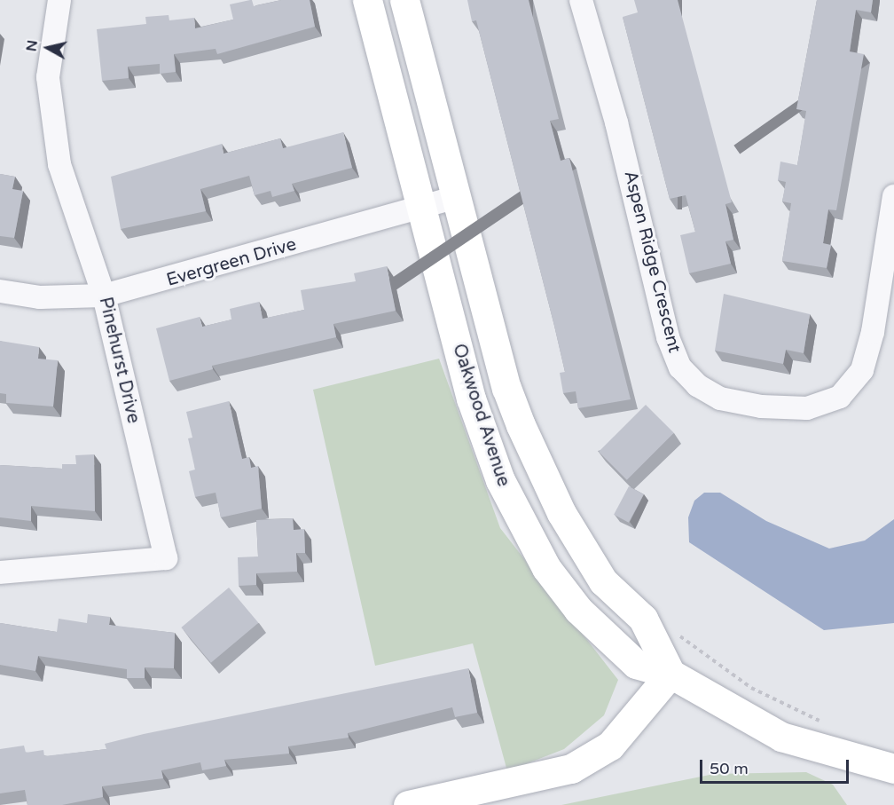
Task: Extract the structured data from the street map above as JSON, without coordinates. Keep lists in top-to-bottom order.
{
  "streets": {
    "street": [
      "Aspen Ridge Crescent",
      "Evergreen Drive",
      "Pinehurst Drive",
      "Oakwood Avenue"
    ]
  },
  "crossings": [
    ["Evergreen Drive", "Pinehurst Drive"],
    ["Evergreen Drive", "Oakwood Avenue"]
  ],
  "scale_bar": "50 m",
  "north": "left"
}
